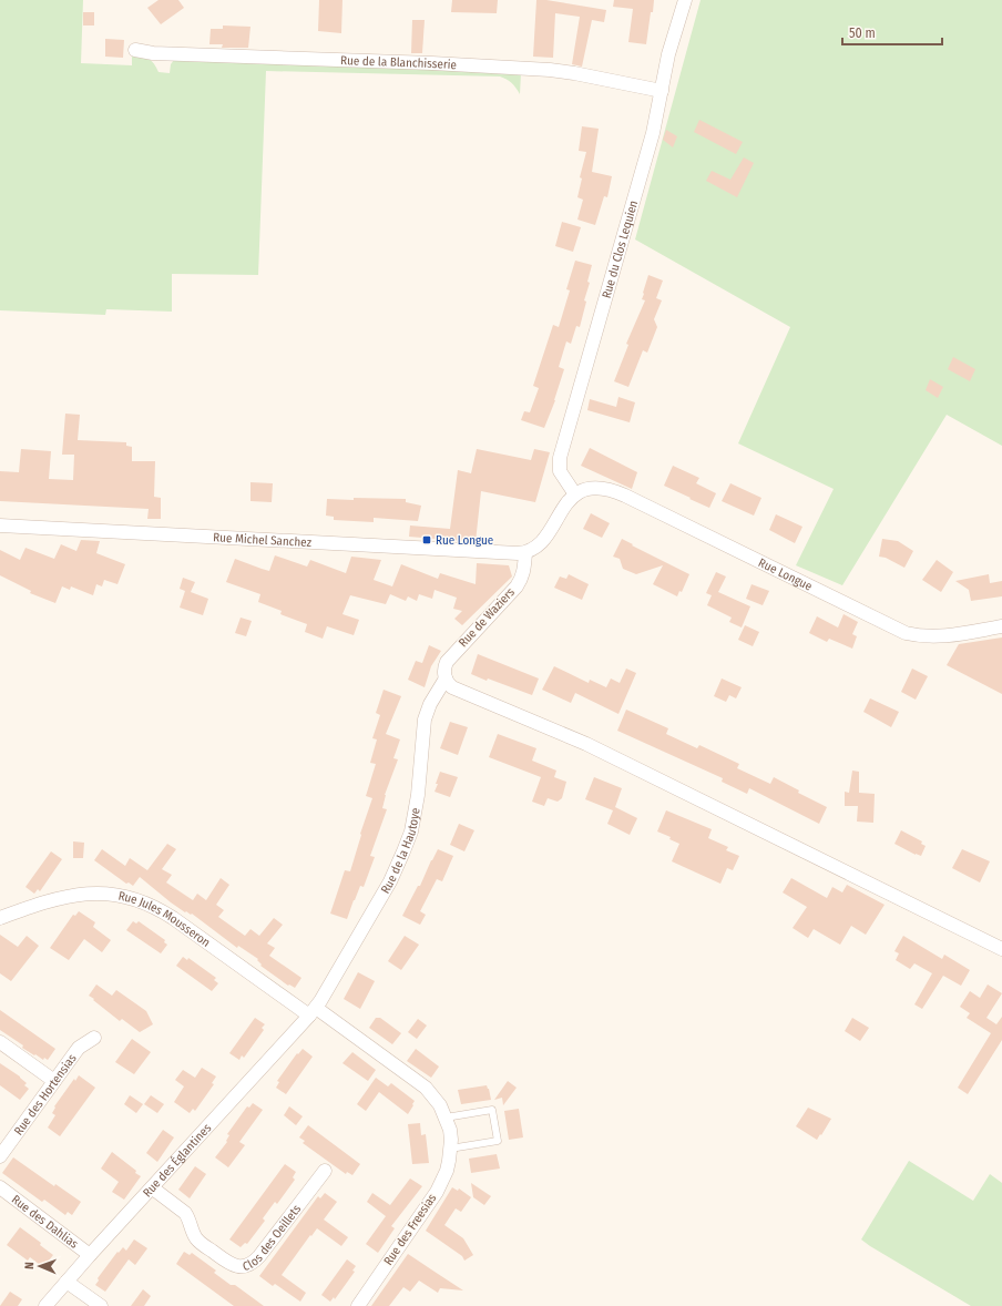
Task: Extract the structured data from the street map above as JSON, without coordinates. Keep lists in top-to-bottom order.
{
  "streets": {
    "street": [
      "Rue de la Blanchisserie",
      "Rue du Clos Lequien",
      "Rue Michel Sanchez",
      "Rue Longue",
      "Rue de Waziers",
      "Rue de la Hautoye",
      "Rue Jules Mousseron",
      "Rue des Hortensias",
      "Rue des Églantines",
      "Rue des Dahlias",
      "Rue des Freesias",
      "Clos des Oeillets"
    ]
  },
  "crossings": [
    ["Rue de la Blanchisserie", "Rue du Clos Lequien"],
    ["Rue du Clos Lequien", "Rue Longue"],
    ["Rue Michel Sanchez", "Rue de Waziers"],
    ["Rue de Waziers", "Rue de la Hautoye"],
    ["Rue de la Hautoye", "Rue Jules Mousseron"],
    ["Rue de la Hautoye", "Rue des Églantines"],
    ["Rue de la Hautoye", "Rue des Freesias"],
    ["Rue Jules Mousseron", "Rue des Églantines"],
    ["Rue Jules Mousseron", "Rue des Freesias"],
    ["Rue des Églantines", "Rue des Dahlias"],
    ["Rue des Églantines", "Rue des Freesias"],
    ["Rue des Églantines", "Clos des Oeillets"]
  ],
  "places": {
    "transit": ["Rue Longue"]
  },
  "scale_bar": "50 m",
  "north": "left"
}
